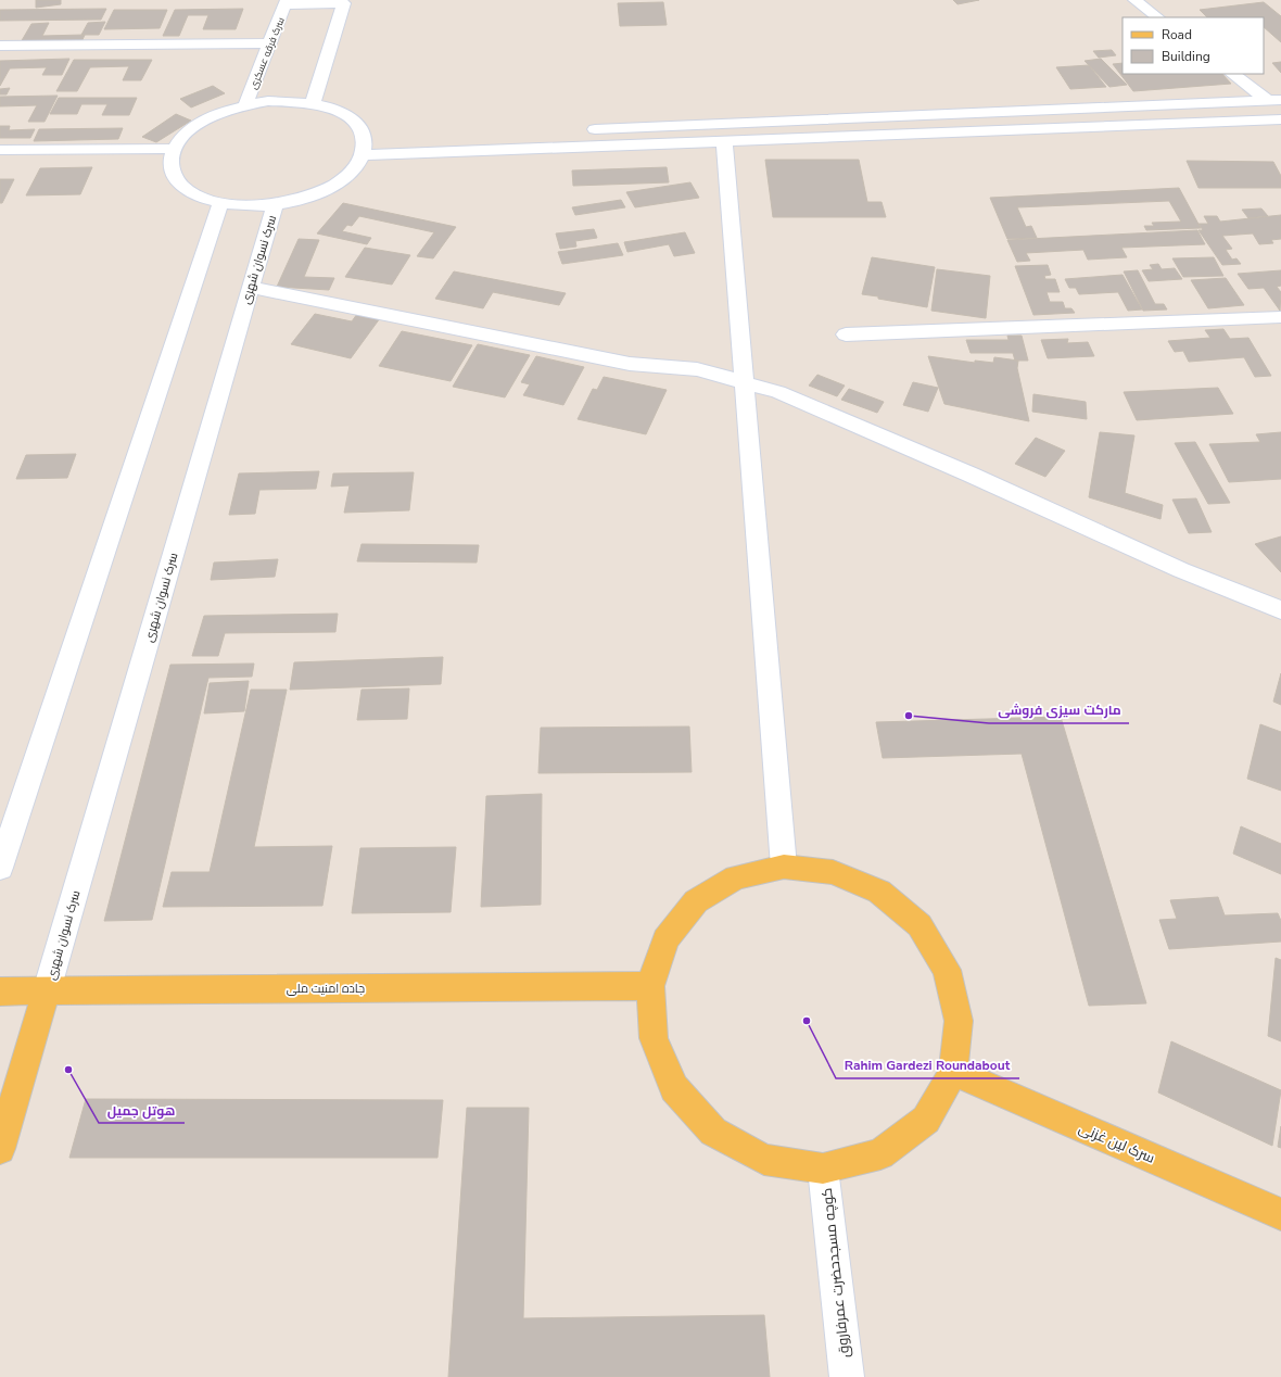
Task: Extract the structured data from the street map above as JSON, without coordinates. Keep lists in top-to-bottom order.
{
  "streets": {
    "main road": ["جاده امنیت ملی", "سرک لین غزنی"],
    "street": ["سرک فرقه عسکری", "سرک نسوان شهری", "کوچه مسجدحضرت عمرفاروق"]
  },
  "crossings": [
    ["سرک نسوان شهری", "جاده امنیت ملی"]
  ],
  "places": ["مارکت سیزی فروشی", "Rahim Gardezi Roundabout", "هوتل جمیل"],
  "legend": ["Road", "Building"]
}
